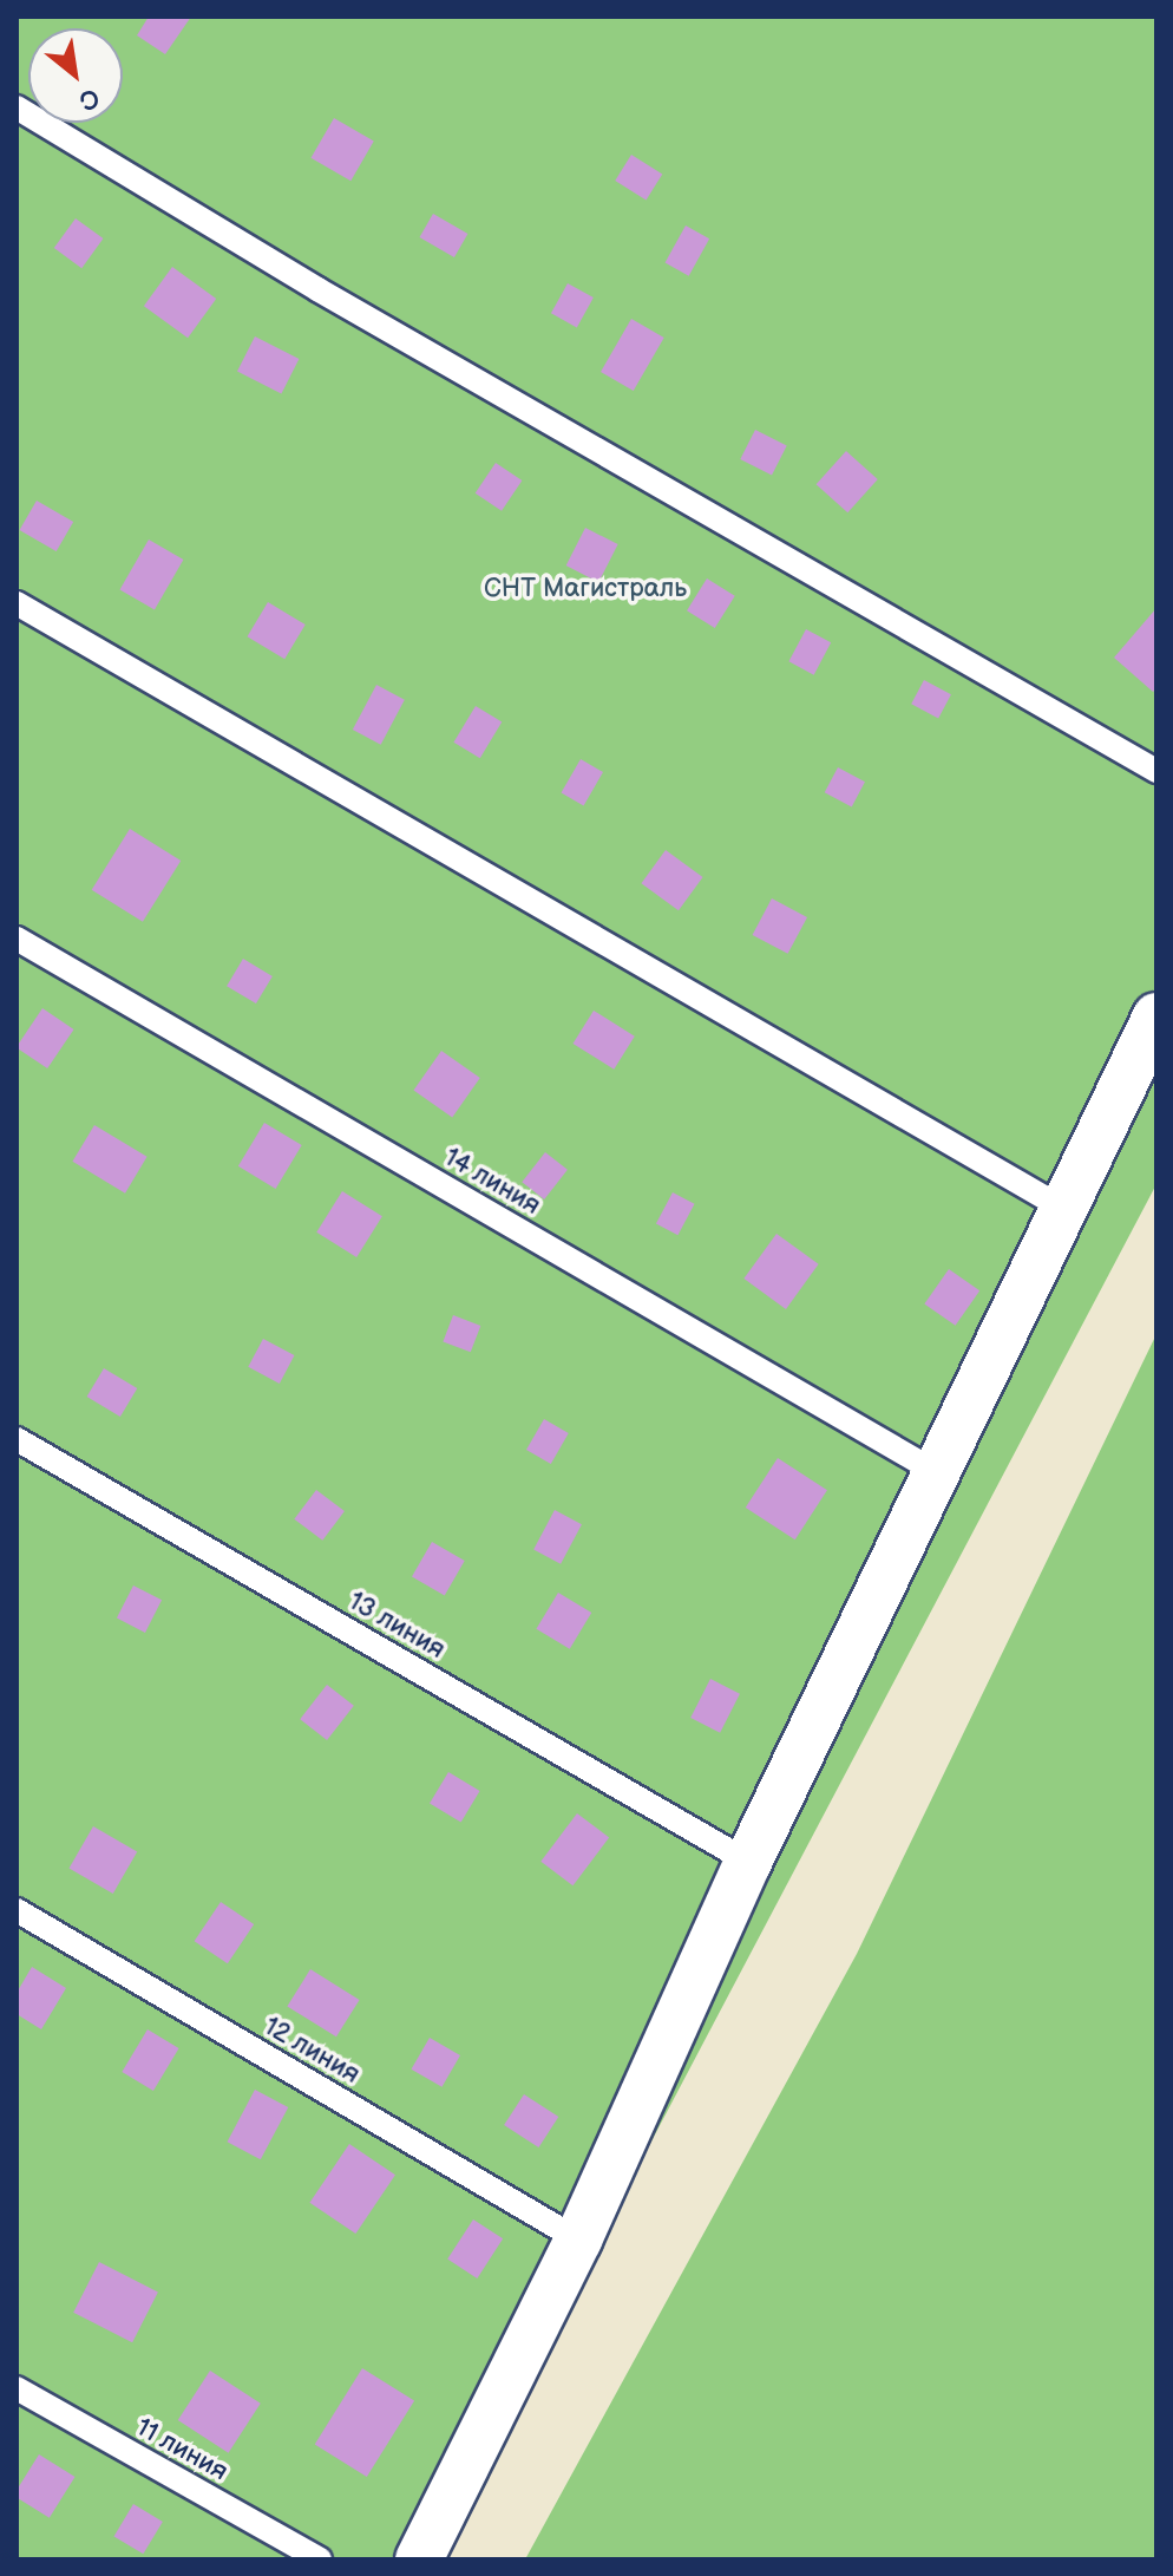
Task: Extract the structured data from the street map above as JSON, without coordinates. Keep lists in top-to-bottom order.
{
  "streets": {
    "lane": [
      "14 линия",
      "13 линия",
      "12 линия",
      "11 линия"
    ]
  },
  "parks": ["СНТ Магистраль"],
  "north": "bottom right"
}
